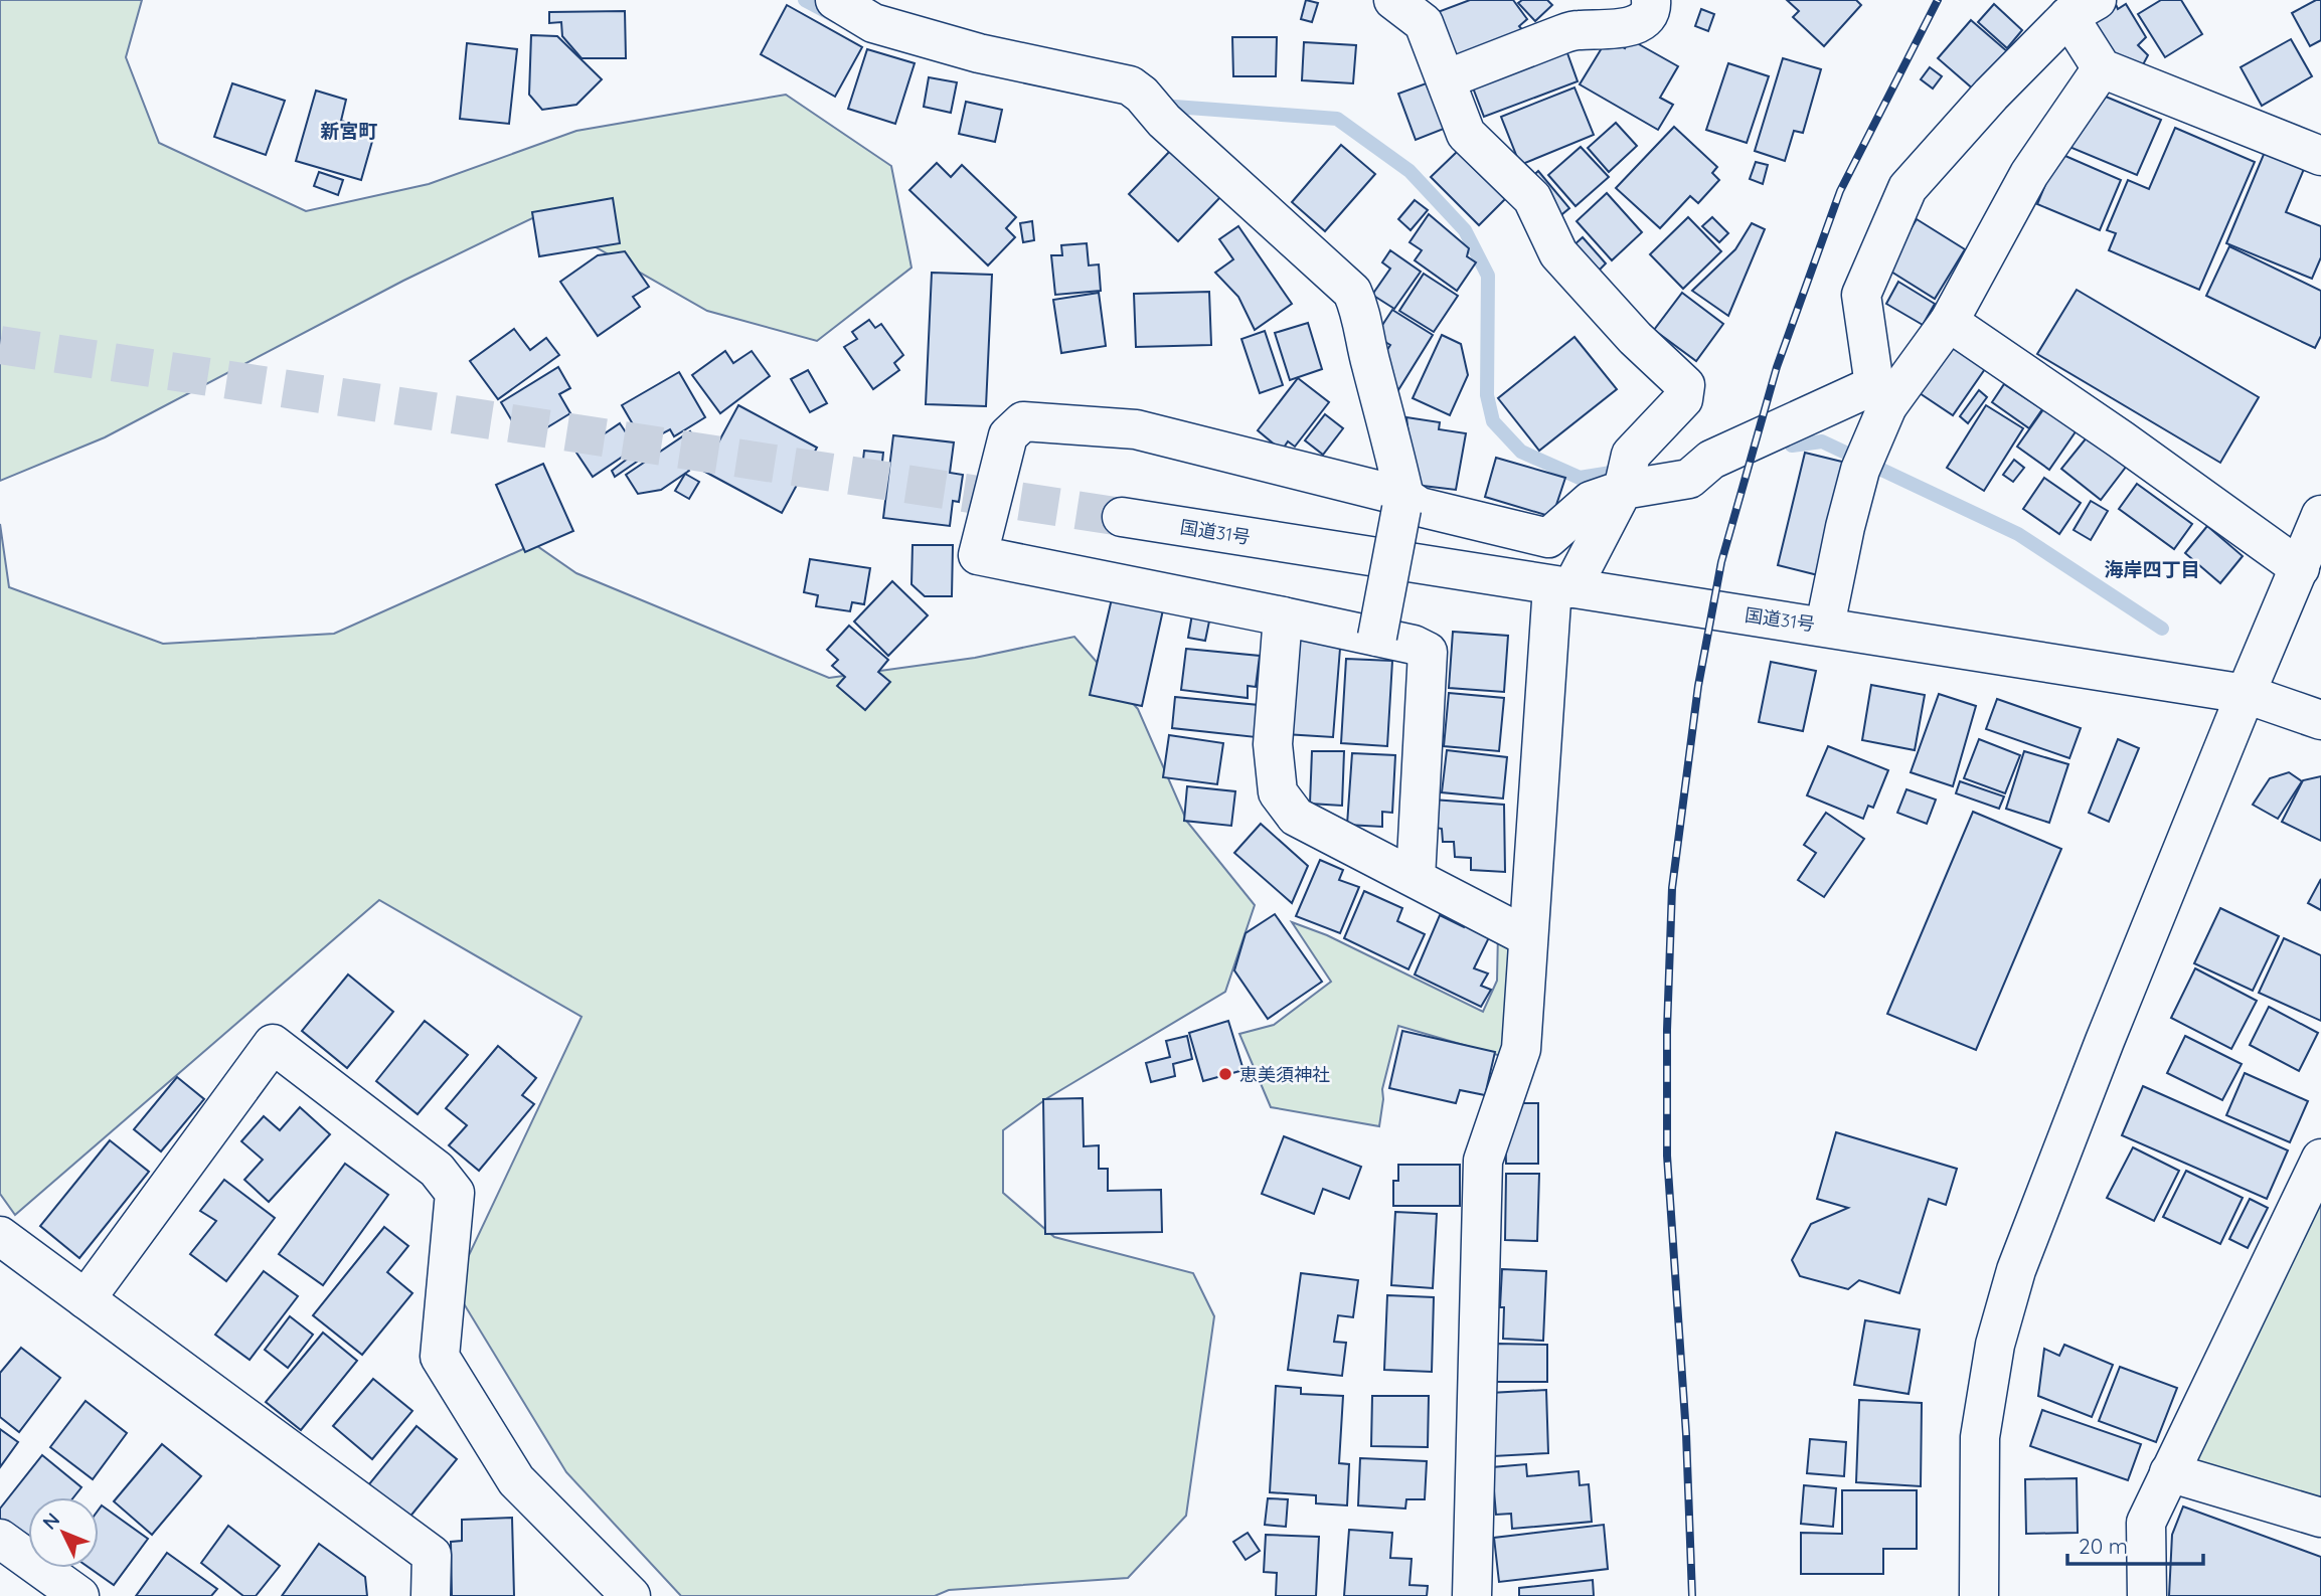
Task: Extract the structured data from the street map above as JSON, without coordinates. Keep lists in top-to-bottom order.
{
  "streets": {
    "main road": ["国道31号"]
  },
  "districts": ["新宮町", "海岸四丁目"],
  "places": ["恵美須神社"],
  "scale_bar": "20 m",
  "north": "top left"
}
